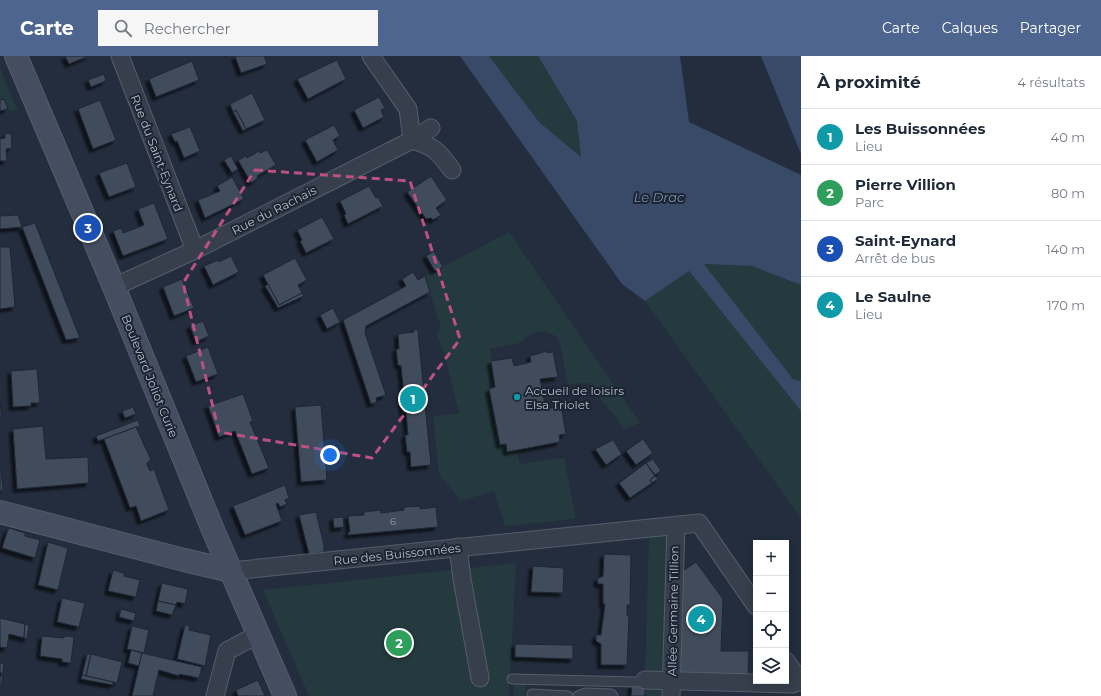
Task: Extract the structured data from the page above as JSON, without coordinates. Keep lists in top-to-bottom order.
{
  "streets": {
    "street": [
      "Rue du Saint-Eynard",
      "Rue du Rachais",
      "Boulevard Joliot Curie",
      "Rue des Buissonnées",
      "Allée Germaine Tillion"
    ]
  },
  "crossings": [
    ["Rue du Saint-Eynard", "Rue du Rachais"],
    ["Rue du Rachais", "Boulevard Joliot Curie"],
    ["Boulevard Joliot Curie", "Rue des Buissonnées"],
    ["Rue des Buissonnées", "Allée Germaine Tillion"]
  ],
  "water": ["Le Drac"],
  "places": ["Accueil de loisirs Elsa Triolet"],
  "house_numbers": ["6"],
  "page": {
    "header": "Carte",
    "search": "Rechercher",
    "nav": ["Carte", "Calques", "Partager"],
    "heading": ["À proximité", "4 résultats"],
    "list": [
      {
        "mark": "1",
        "name": "Les Buissonnées",
        "note": "Lieu",
        "value": "40 m"
      },
      {
        "mark": "2",
        "name": "Pierre Villion",
        "note": "Parc",
        "value": "80 m"
      },
      {
        "mark": "3",
        "name": "Saint-Eynard",
        "note": "Arrêt de bus",
        "value": "140 m"
      },
      {
        "mark": "4",
        "name": "Le Saulne",
        "note": "Lieu",
        "value": "170 m"
      }
    ],
    "pins": [
      "3",
      "1",
      "4",
      "2"
    ],
    "map_buttons": ["+", "−"]
  }
}
